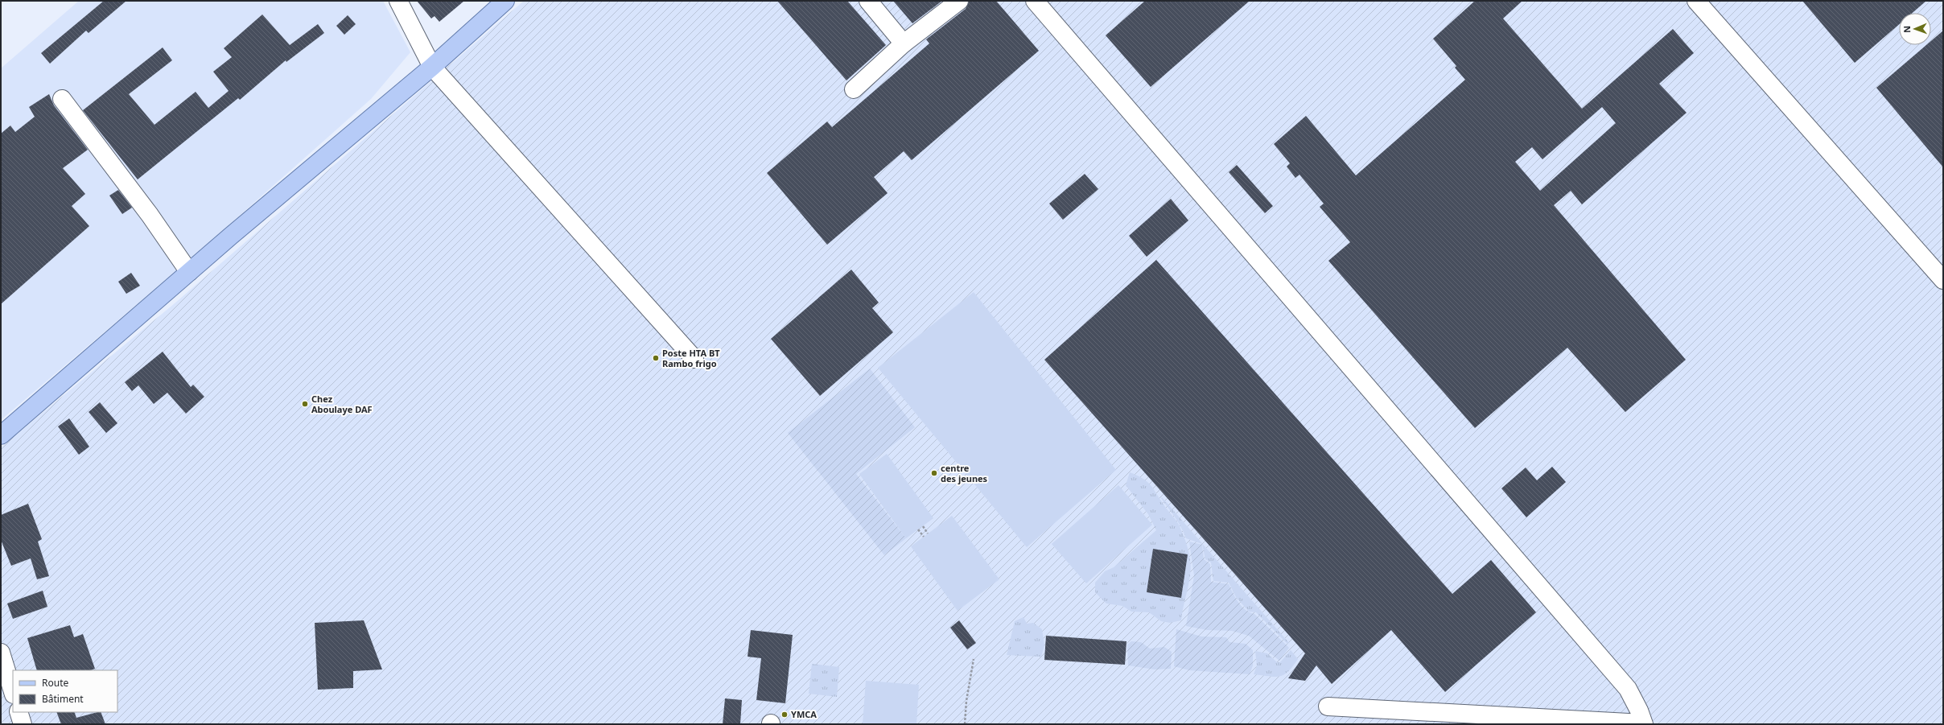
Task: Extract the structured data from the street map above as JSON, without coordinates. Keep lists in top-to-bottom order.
{
  "places": [
    "Poste HTA BT Rambo frigo",
    "Chez Aboulaye DAF",
    "centre des jeunes",
    "YMCA"
  ],
  "legend": ["Route", "Bâtiment"],
  "north": "left"
}
